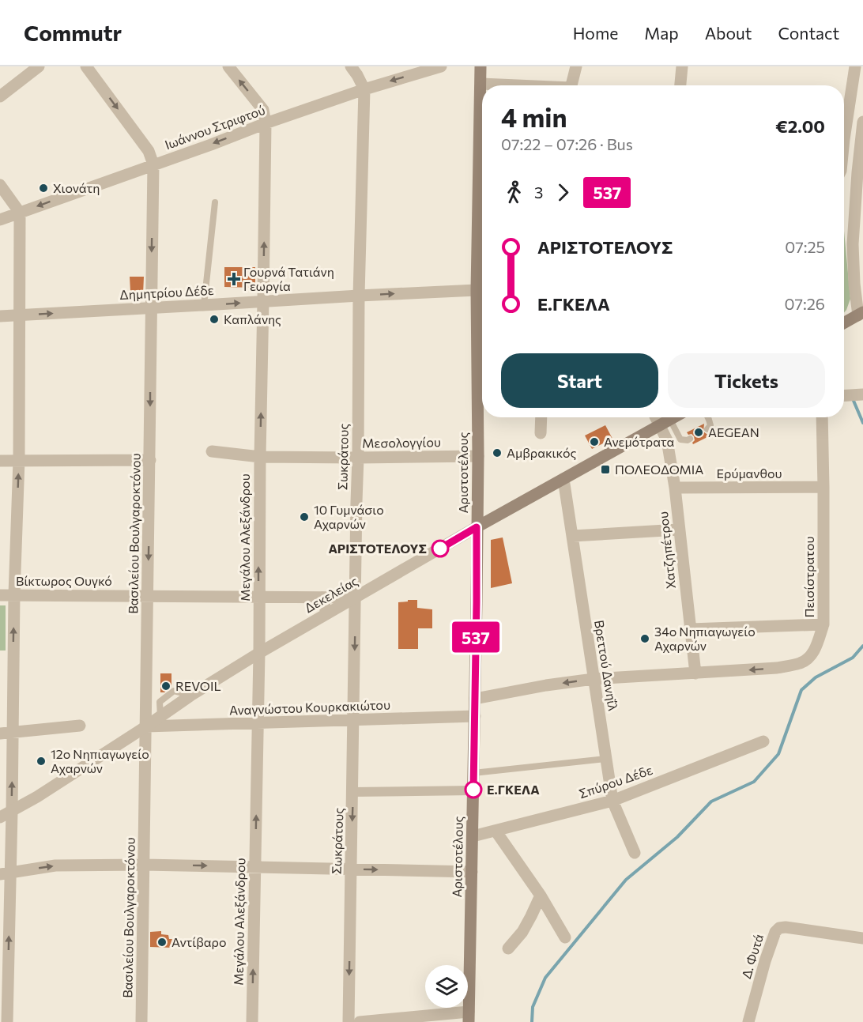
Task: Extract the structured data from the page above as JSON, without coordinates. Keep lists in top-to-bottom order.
{
  "streets": {
    "main road": ["Αριστοτέλους", "Δεκελείας"],
    "street": [
      "Ιωάννου Στριφτού",
      "Δημητρίου Δέδε",
      "Μεσολογγίου",
      "Σωκράτους",
      "Ερύμανθου",
      "Βασιλείου Βουλγαροκτόνου",
      "Μεγάλου Αλεξάνδρου",
      "Χατζηπέτρου",
      "Πεισίστρατου",
      "Βίκτωρος Ουγκό",
      "Βρεττού Δανηΐλ",
      "Αναγνώστου Κουρκακιώτου",
      "Σπύρου Δέδε",
      "Δ. Φυτά"
    ]
  },
  "crossings": [
    ["Ιωάννου Στριφτού", "Σωκράτους"],
    ["Ιωάννου Στριφτού", "Βασιλείου Βουλγαροκτόνου"],
    ["Ιωάννου Στριφτού", "Μεγάλου Αλεξάνδρου"],
    ["Δημητρίου Δέδε", "Σωκράτους"],
    ["Δημητρίου Δέδε", "Βασιλείου Βουλγαροκτόνου"],
    ["Δημητρίου Δέδε", "Μεγάλου Αλεξάνδρου"],
    ["Μεσολογγίου", "Σωκράτους"],
    ["Μεσολογγίου", "Αριστοτέλους"],
    ["Μεσολογγίου", "Μεγάλου Αλεξάνδρου"],
    ["Σωκράτους", "Βίκτωρος Ουγκό"],
    ["Σωκράτους", "Δεκελείας"],
    ["Σωκράτους", "Αναγνώστου Κουρκακιώτου"],
    ["Αριστοτέλους", "Πεισίστρατου"],
    ["Αριστοτέλους", "Δεκελείας"],
    ["Αριστοτέλους", "Αναγνώστου Κουρκακιώτου"],
    ["Αριστοτέλους", "Σπύρου Δέδε"],
    ["Ερύμανθου", "Χατζηπέτρου"],
    ["Ερύμανθου", "Πεισίστρατου"],
    ["Βασιλείου Βουλγαροκτόνου", "Βίκτωρος Ουγκό"],
    ["Βασιλείου Βουλγαροκτόνου", "Δεκελείας"],
    ["Βασιλείου Βουλγαροκτόνου", "Αναγνώστου Κουρκακιώτου"],
    ["Μεγάλου Αλεξάνδρου", "Βίκτωρος Ουγκό"],
    ["Μεγάλου Αλεξάνδρου", "Δεκελείας"],
    ["Μεγάλου Αλεξάνδρου", "Αναγνώστου Κουρκακιώτου"],
    ["Χατζηπέτρου", "Πεισίστρατου"],
    ["Χατζηπέτρου", "Δεκελείας"],
    ["Πεισίστρατου", "Βρεττού Δανηΐλ"],
    ["Βίκτωρος Ουγκό", "Δεκελείας"],
    ["Δεκελείας", "Βρεττού Δανηΐλ"],
    ["Δεκελείας", "Αναγνώστου Κουρκακιώτου"],
    ["Βρεττού Δανηΐλ", "Σπύρου Δέδε"]
  ],
  "one_way": [
    "Ιωάννου Στριφτού",
    "Δημητρίου Δέδε",
    "Σωκράτους",
    "Βασιλείου Βουλγαροκτόνου",
    "Μεγάλου Αλεξάνδρου"
  ],
  "places": {
    "other": [
      "Χιονάτη",
      "Καπλάνης",
      "AEGEAN",
      "Ανεμότρατα",
      "Αμβρακικός",
      "10 Γυμνάσιο Αχαρνών",
      "ΑΡΙΣΤΟΤΕΛΟΥΣ",
      "34o Νηπιαγωγείο Αχαρνών",
      "REVOIL",
      "12ο Νηπιαγωγείο Αχαρνών",
      "Ε.ΓΚΕΛΑ",
      "Αντίβαρο"
    ],
    "health": ["Γουρνά Τατιάνη Γεωργία"],
    "transit": ["ΠΟΛΕΟΔΟΜΙΑ"]
  },
  "lines": ["bus line 537"],
  "page": {
    "header": "Commutr",
    "nav": [
      "Home",
      "Map",
      "About",
      "Contact"
    ],
    "on_map": "537",
    "heading": ["4 min", "07:22 – 07:26 · Bus", "€2.00"],
    "legs": ["3", "537"],
    "list": [
      {
        "name": "ΑΡΙΣΤΟΤΕΛΟΥΣ",
        "value": "07:25"
      },
      {
        "name": "Ε.ΓΚΕΛΑ",
        "value": "07:26"
      }
    ],
    "buttons": ["Start", "Tickets"]
  }
}
